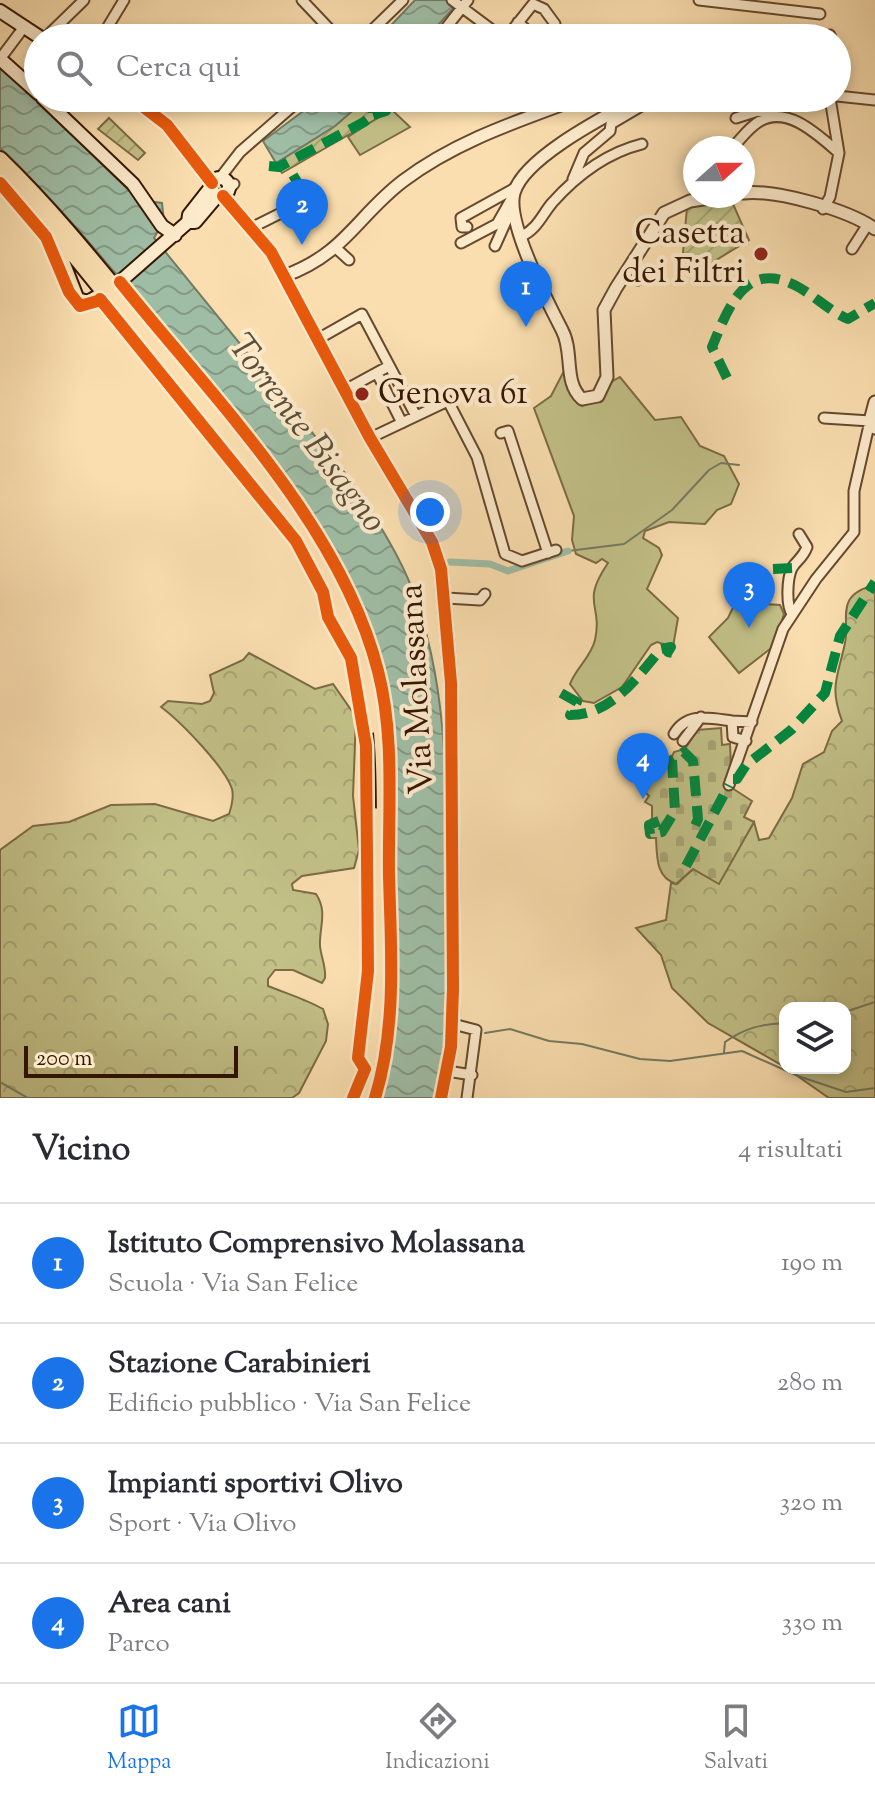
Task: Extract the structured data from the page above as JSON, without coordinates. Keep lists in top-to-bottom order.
{
  "streets": {
    "main road": ["Via Molassana"]
  },
  "water": ["Torrente Bisagno"],
  "places": ["Casetta dei Filtri", "Genova 61"],
  "scale_bar": "200 m",
  "north": "right",
  "page": {
    "search": "Cerca qui",
    "pins": [
      "2",
      "1",
      "3",
      "4"
    ],
    "scale": "200 m",
    "heading": ["Vicino", "4 risultati"],
    "list": [
      {
        "mark": "1",
        "name": "Istituto Comprensivo Molassana",
        "note": "Scuola · Via San Felice",
        "value": "190 m"
      },
      {
        "mark": "2",
        "name": "Stazione Carabinieri",
        "note": "Edificio pubblico · Via San Felice",
        "value": "280 m"
      },
      {
        "mark": "3",
        "name": "Impianti sportivi Olivo",
        "note": "Sport · Via Olivo",
        "value": "320 m"
      },
      {
        "mark": "4",
        "name": "Area cani",
        "note": "Parco",
        "value": "330 m"
      }
    ],
    "nav": ["Mappa", "Indicazioni", "Salvati"]
  }
}
